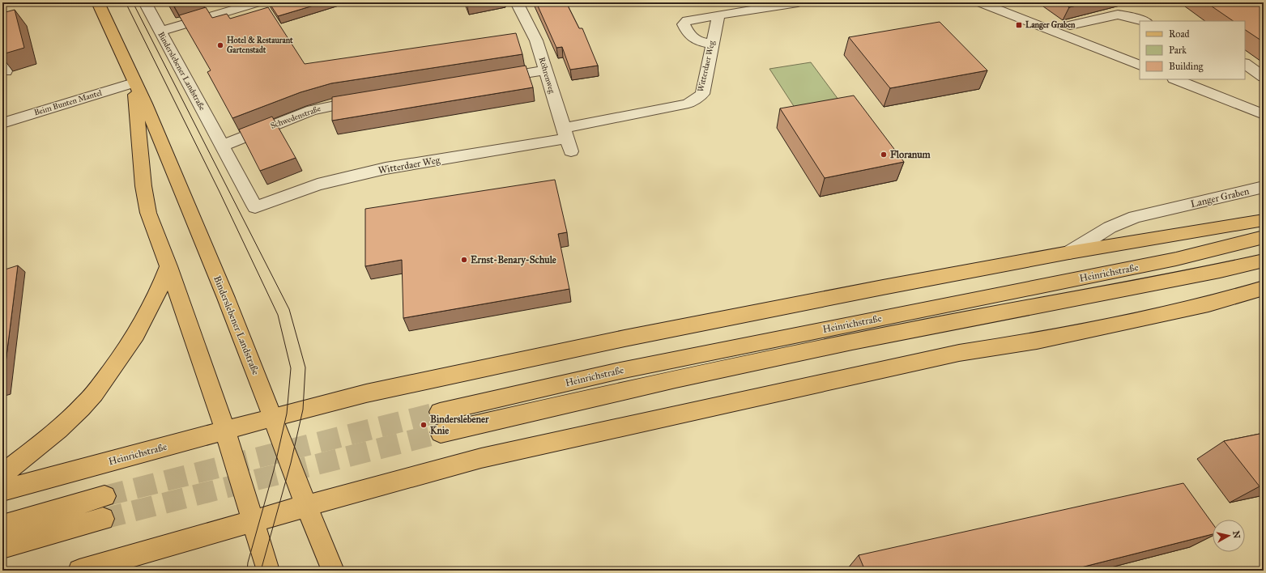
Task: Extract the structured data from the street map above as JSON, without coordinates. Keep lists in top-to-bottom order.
{
  "streets": {
    "main road": ["Binderslebener Landstraße", "Heinrichstraße"],
    "street": [
      "Witterdaer Weg",
      "Röhrenweg",
      "Beim Bunten Mantel",
      "Schwedenstraße",
      "Langer Graben"
    ]
  },
  "crossings": [
    ["Witterdaer Weg", "Binderslebener Landstraße"],
    ["Witterdaer Weg", "Röhrenweg"],
    ["Binderslebener Landstraße", "Beim Bunten Mantel"],
    ["Binderslebener Landstraße", "Schwedenstraße"],
    ["Binderslebener Landstraße", "Heinrichstraße"],
    ["Langer Graben", "Heinrichstraße"]
  ],
  "places": {
    "transit": ["Langer Graben"],
    "other": [
      "Hotel & Restaurant Gartenstadt",
      "Floranum",
      "Ernst-Benary-Schule",
      "Binderslebener Knie"
    ]
  },
  "legend": ["Road", "Park", "Building"],
  "north": "right"
}
